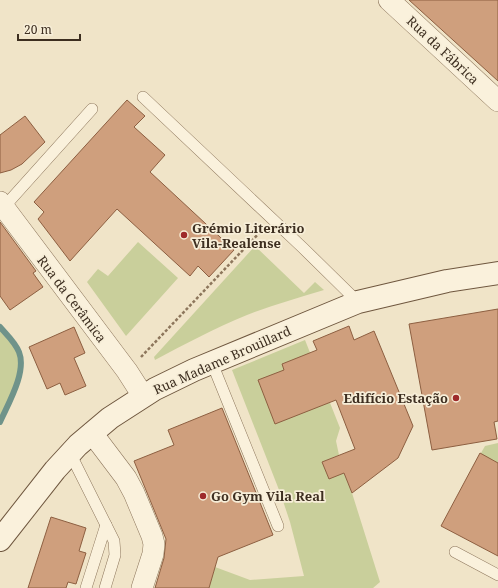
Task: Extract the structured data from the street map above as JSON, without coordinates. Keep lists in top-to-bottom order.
{
  "streets": {
    "main road": ["Rua Madame Brouillard"],
    "street": ["Rua da Fábrica", "Rua da Cerâmica"]
  },
  "crossings": [
    ["Rua da Cerâmica", "Rua Madame Brouillard"]
  ],
  "places": ["Grémio Literário Vila-Realense", "Edifício Estação", "Go Gym Vila Real"],
  "scale_bar": "20 m"
}
